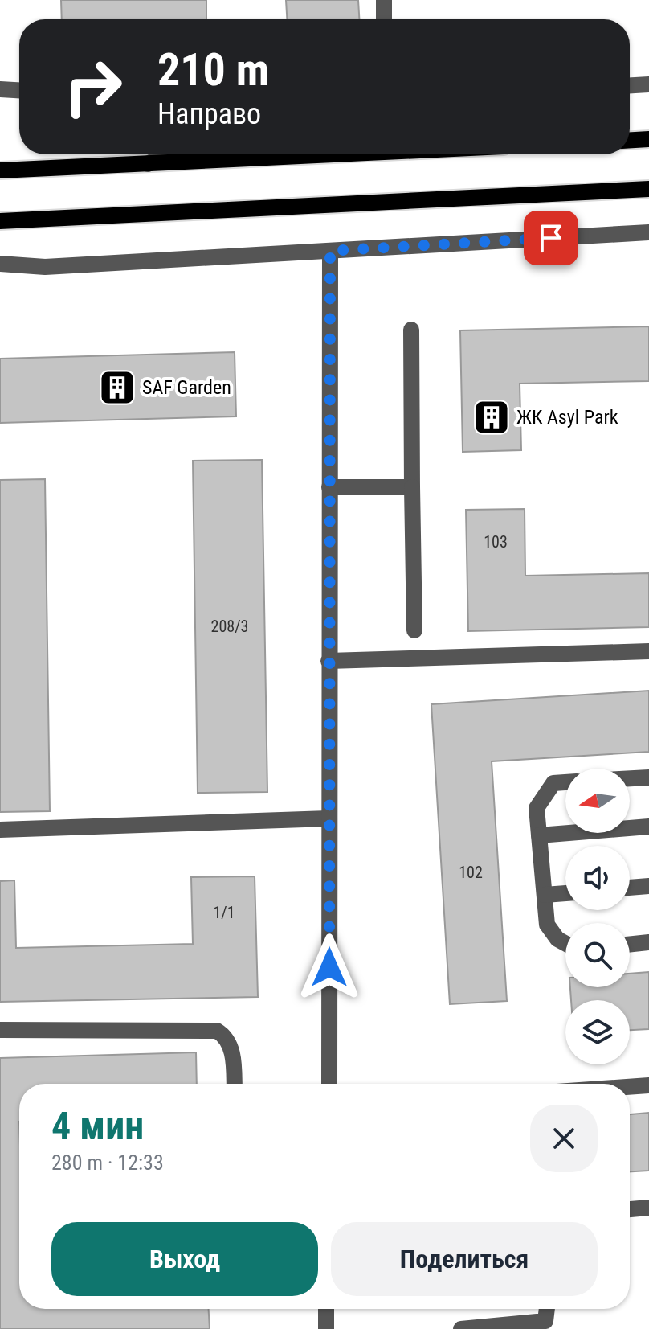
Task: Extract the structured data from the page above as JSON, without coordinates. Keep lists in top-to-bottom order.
{
  "places": {
    "building": ["SAF Garden", "ЖК Asyl Park"]
  },
  "house_numbers": [
    "103",
    "208/3",
    "102",
    "1/1"
  ],
  "north": "left",
  "page": {
    "turn": ["210 m", "Направо"],
    "heading": ["4 мин", "280 m · 12:33"],
    "buttons": ["Выход", "Поделиться"]
  }
}
